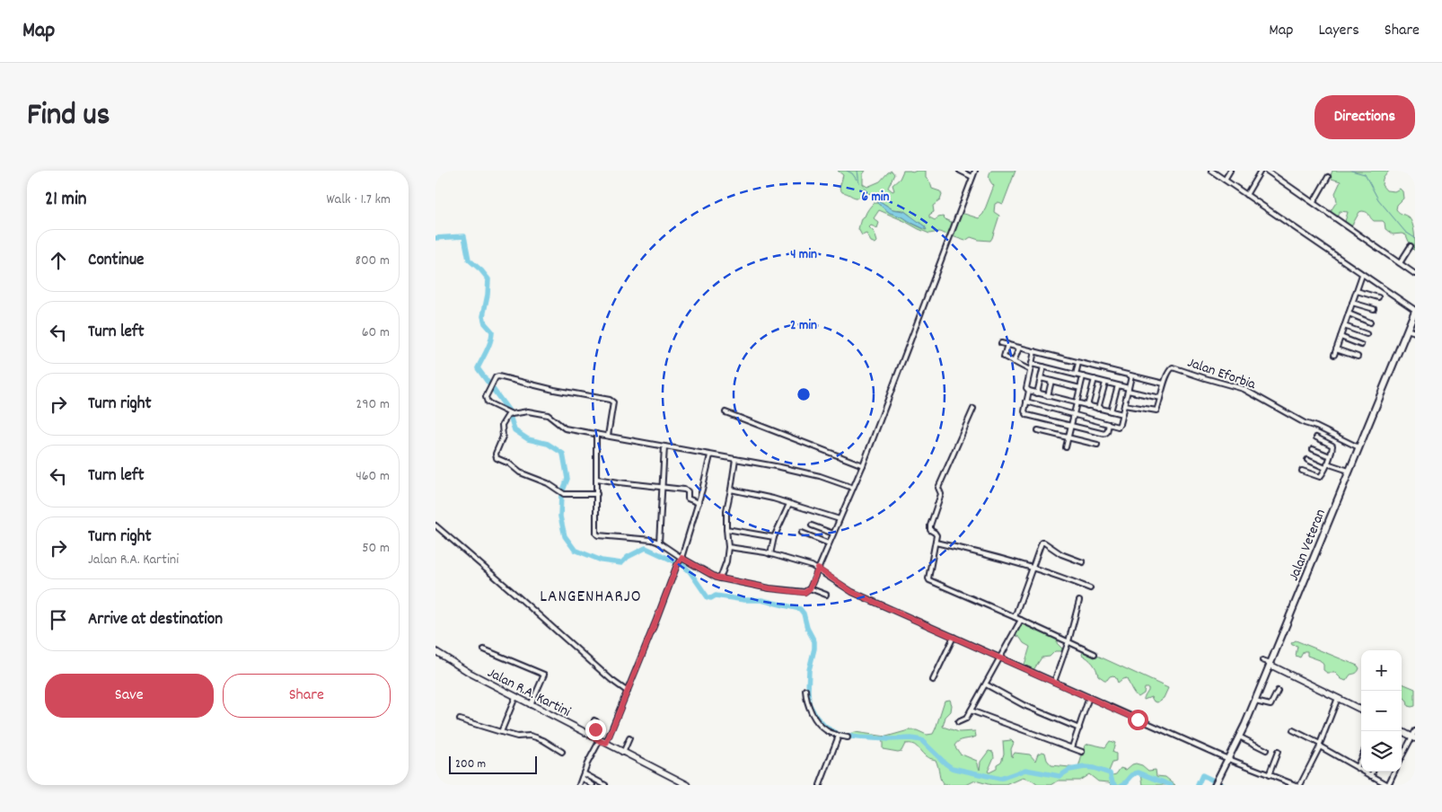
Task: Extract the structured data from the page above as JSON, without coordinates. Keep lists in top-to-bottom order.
{
  "streets": {
    "main road": ["Jalan Veteran", "Jalan R.A. Kartini"],
    "street": ["Jalan Eforbia"]
  },
  "crossings": [
    ["Jalan Eforbia", "Jalan Veteran"]
  ],
  "districts": ["LANGENHARJO"],
  "scale_bar": "200 m",
  "page": {
    "header": "Map",
    "nav": ["Map", "Layers", "Share"],
    "title": "Find us",
    "buttons": [
      "Directions",
      ["Save", "Share"]
    ],
    "heading": ["21 min", "Walk · 1.7 km"],
    "list": [
      ["Continue", "800 m"],
      ["Turn left", "60 m"],
      ["Turn right", "290 m"],
      ["Turn left", "460 m"],
      ["Turn right", "Jalan R.A. Kartini", "50 m"],
      "Arrive at destination"
    ],
    "map_buttons": ["+", "−"],
    "scale": "200 m"
  },
  "rings": ["6 min", "4 min", "2 min"]
}
